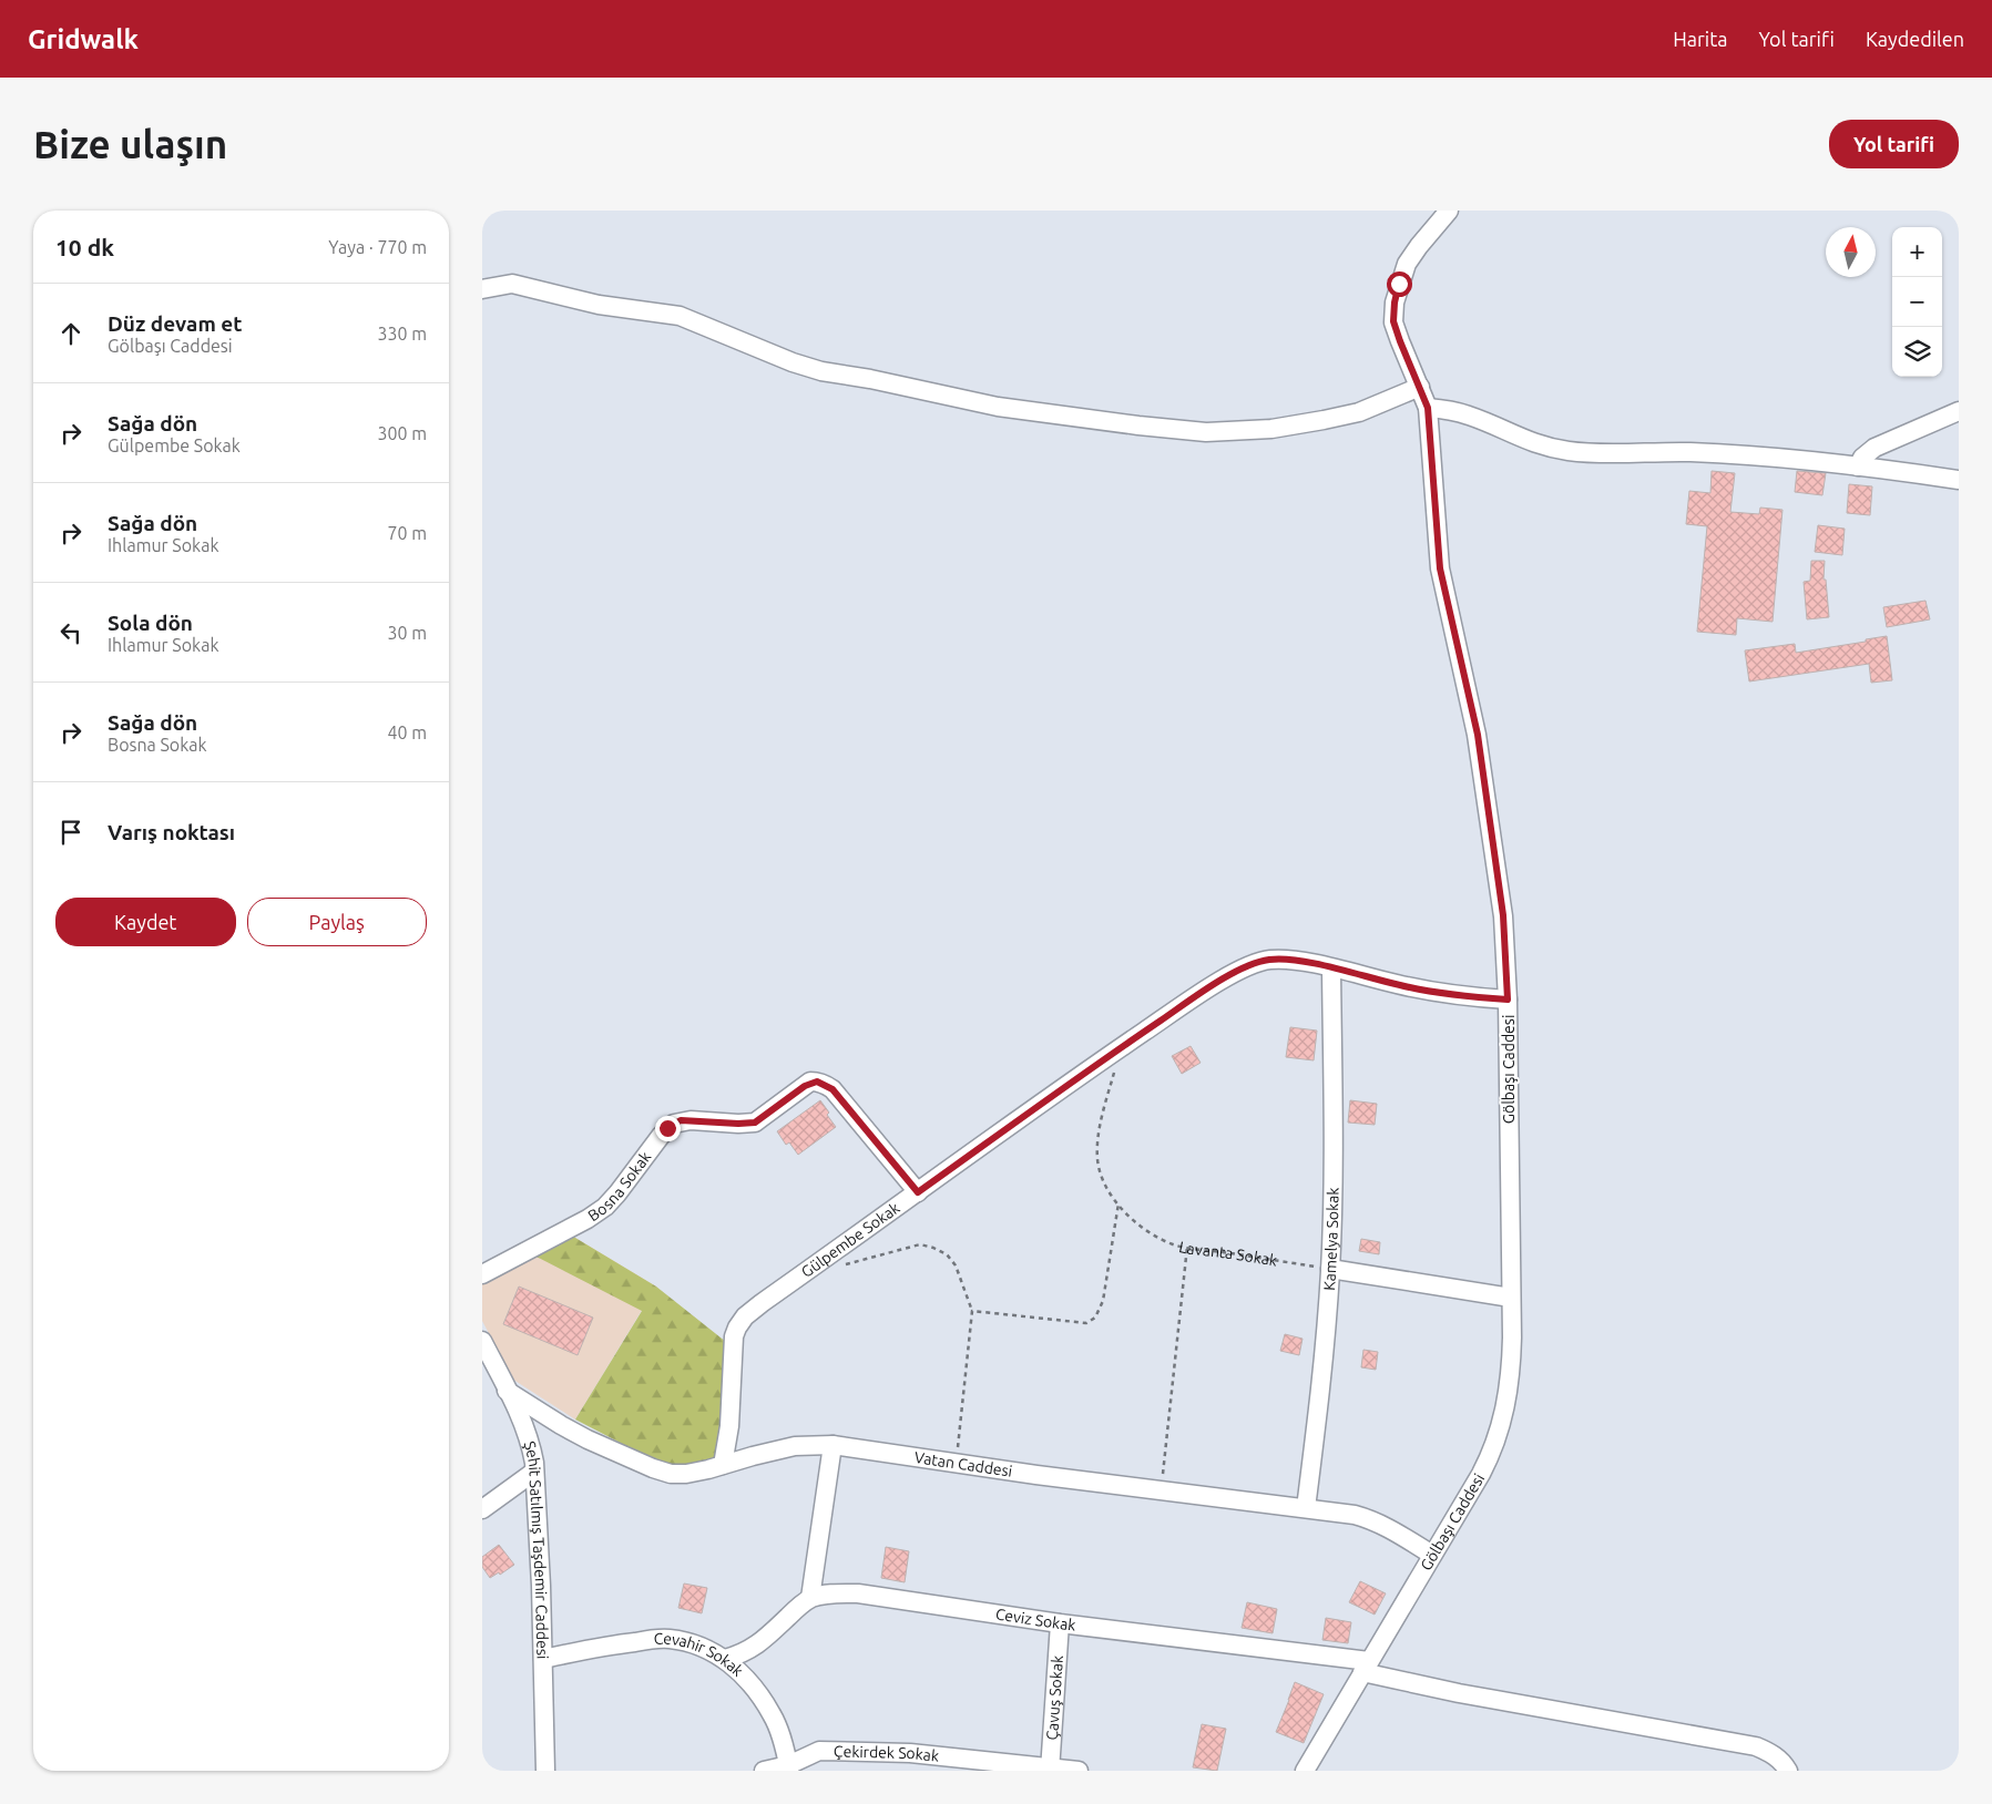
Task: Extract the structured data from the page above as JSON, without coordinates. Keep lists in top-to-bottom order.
{
  "streets": {
    "street": [
      "Gölbaşı Caddesi",
      "Bosna Sokak",
      "Kamelya Sokak",
      "Gülpembe Sokak",
      "Vatan Caddesi",
      "Şehit Satılmış Taşdemir Caddesi",
      "Ceviz Sokak",
      "Cevahir Sokak",
      "Çavuş Sokak",
      "Çekirdek Sokak"
    ],
    "path": ["Lavanta Sokak"]
  },
  "crossings": [
    ["Gölbaşı Caddesi", "Gülpembe Sokak"],
    ["Gölbaşı Caddesi", "Vatan Caddesi"],
    ["Gölbaşı Caddesi", "Ceviz Sokak"],
    ["Bosna Sokak", "Gülpembe Sokak"],
    ["Kamelya Sokak", "Gülpembe Sokak"],
    ["Kamelya Sokak", "Lavanta Sokak"],
    ["Kamelya Sokak", "Vatan Caddesi"],
    ["Gülpembe Sokak", "Lavanta Sokak"],
    ["Gülpembe Sokak", "Vatan Caddesi"],
    ["Vatan Caddesi", "Şehit Satılmış Taşdemir Caddesi"],
    ["Şehit Satılmış Taşdemir Caddesi", "Cevahir Sokak"],
    ["Ceviz Sokak", "Çavuş Sokak"],
    ["Cevahir Sokak", "Çekirdek Sokak"],
    ["Çavuş Sokak", "Çekirdek Sokak"]
  ],
  "north": "top",
  "page": {
    "header": "Gridwalk",
    "nav": ["Harita", "Yol tarifi", "Kaydedilen"],
    "buttons": [
      "Yol tarifi",
      ["Kaydet", "Paylaş"]
    ],
    "title": "Bize ulaşın",
    "heading": ["10 dk", "Yaya · 770 m"],
    "map_buttons": ["+", "−"],
    "list": [
      ["Düz devam et", "Gölbaşı Caddesi", "330 m"],
      ["Sağa dön", "Gülpembe Sokak", "300 m"],
      ["Sağa dön", "Ihlamur Sokak", "70 m"],
      ["Sola dön", "Ihlamur Sokak", "30 m"],
      ["Sağa dön", "Bosna Sokak", "40 m"],
      "Varış noktası"
    ]
  }
}
